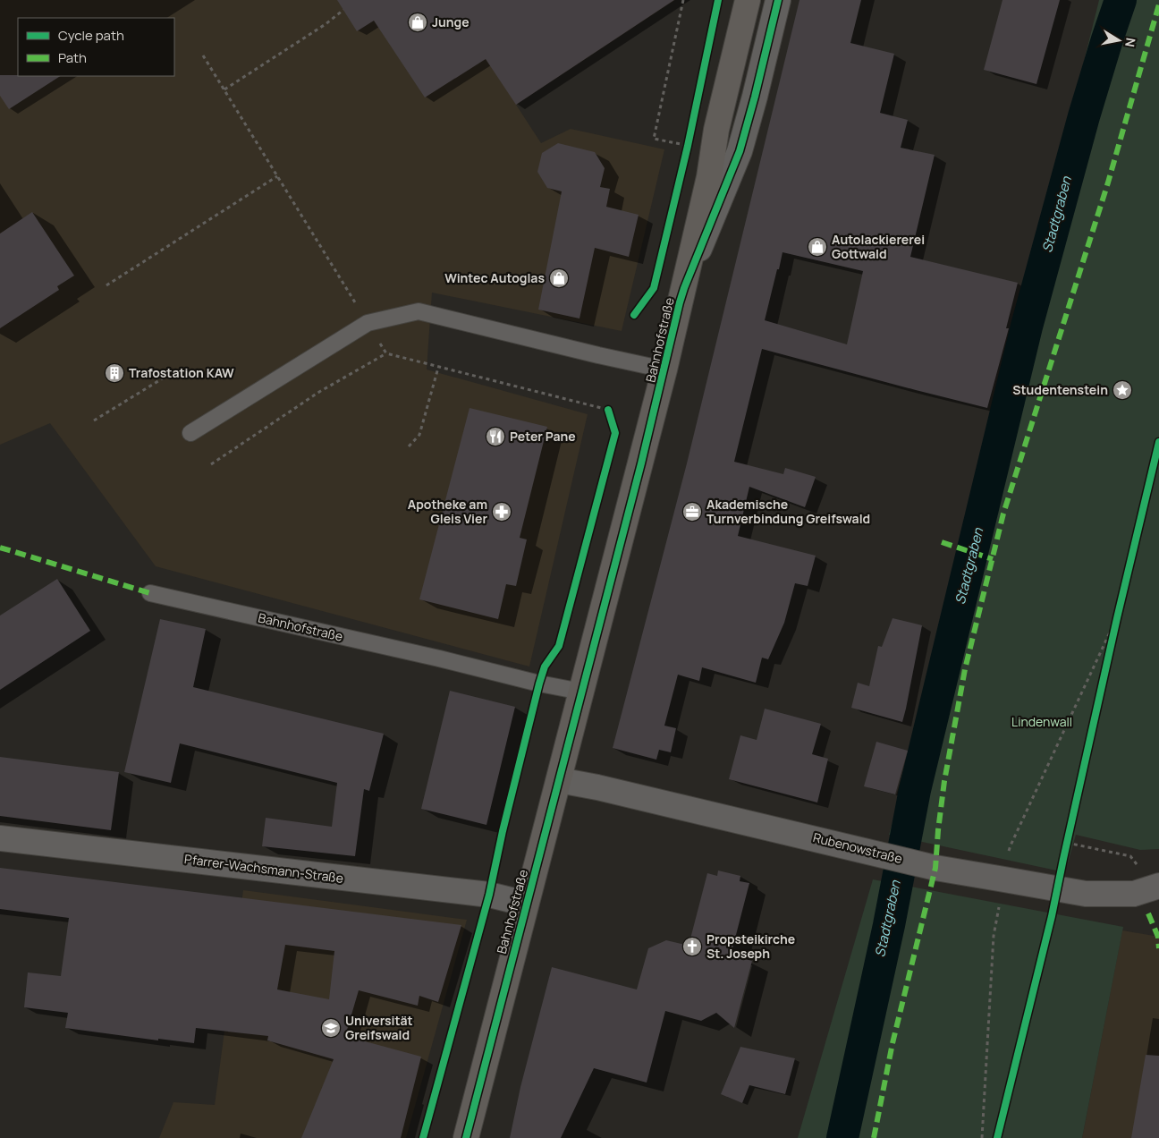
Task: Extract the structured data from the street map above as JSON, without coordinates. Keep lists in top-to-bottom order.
{
  "streets": {
    "main road": ["Bahnhofstraße"],
    "street": ["Rubenowstraße", "Pfarrer-Wachsmann-Straße"]
  },
  "crossings": [
    ["Bahnhofstraße", "Rubenowstraße"],
    ["Bahnhofstraße", "Pfarrer-Wachsmann-Straße"]
  ],
  "water": ["Stadtgraben"],
  "parks": ["Lindenwall"],
  "places": {
    "shop": ["Junge", "Autolackiererei Gottwald", "Wintec Autoglas"],
    "building": ["Trafostation KAW"],
    "place": ["Studentenstein"],
    "restaurant": ["Peter Pane"],
    "pharmacy": ["Apotheke am Gleis Vier"],
    "office": ["Akademische Turnverbindung Greifswald"],
    "church": ["Propsteikirche St. Joseph"],
    "school or university": ["Universität Greifswald"]
  },
  "legend": ["Cycle path", "Path"],
  "north": "right"
}
